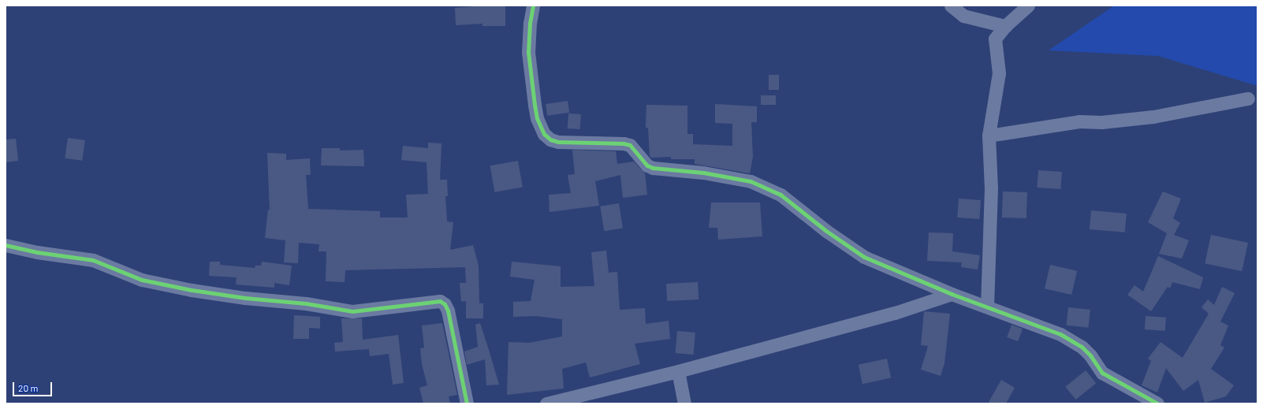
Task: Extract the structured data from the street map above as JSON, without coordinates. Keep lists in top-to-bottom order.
{
  "scale_bar": "20 m"
}
